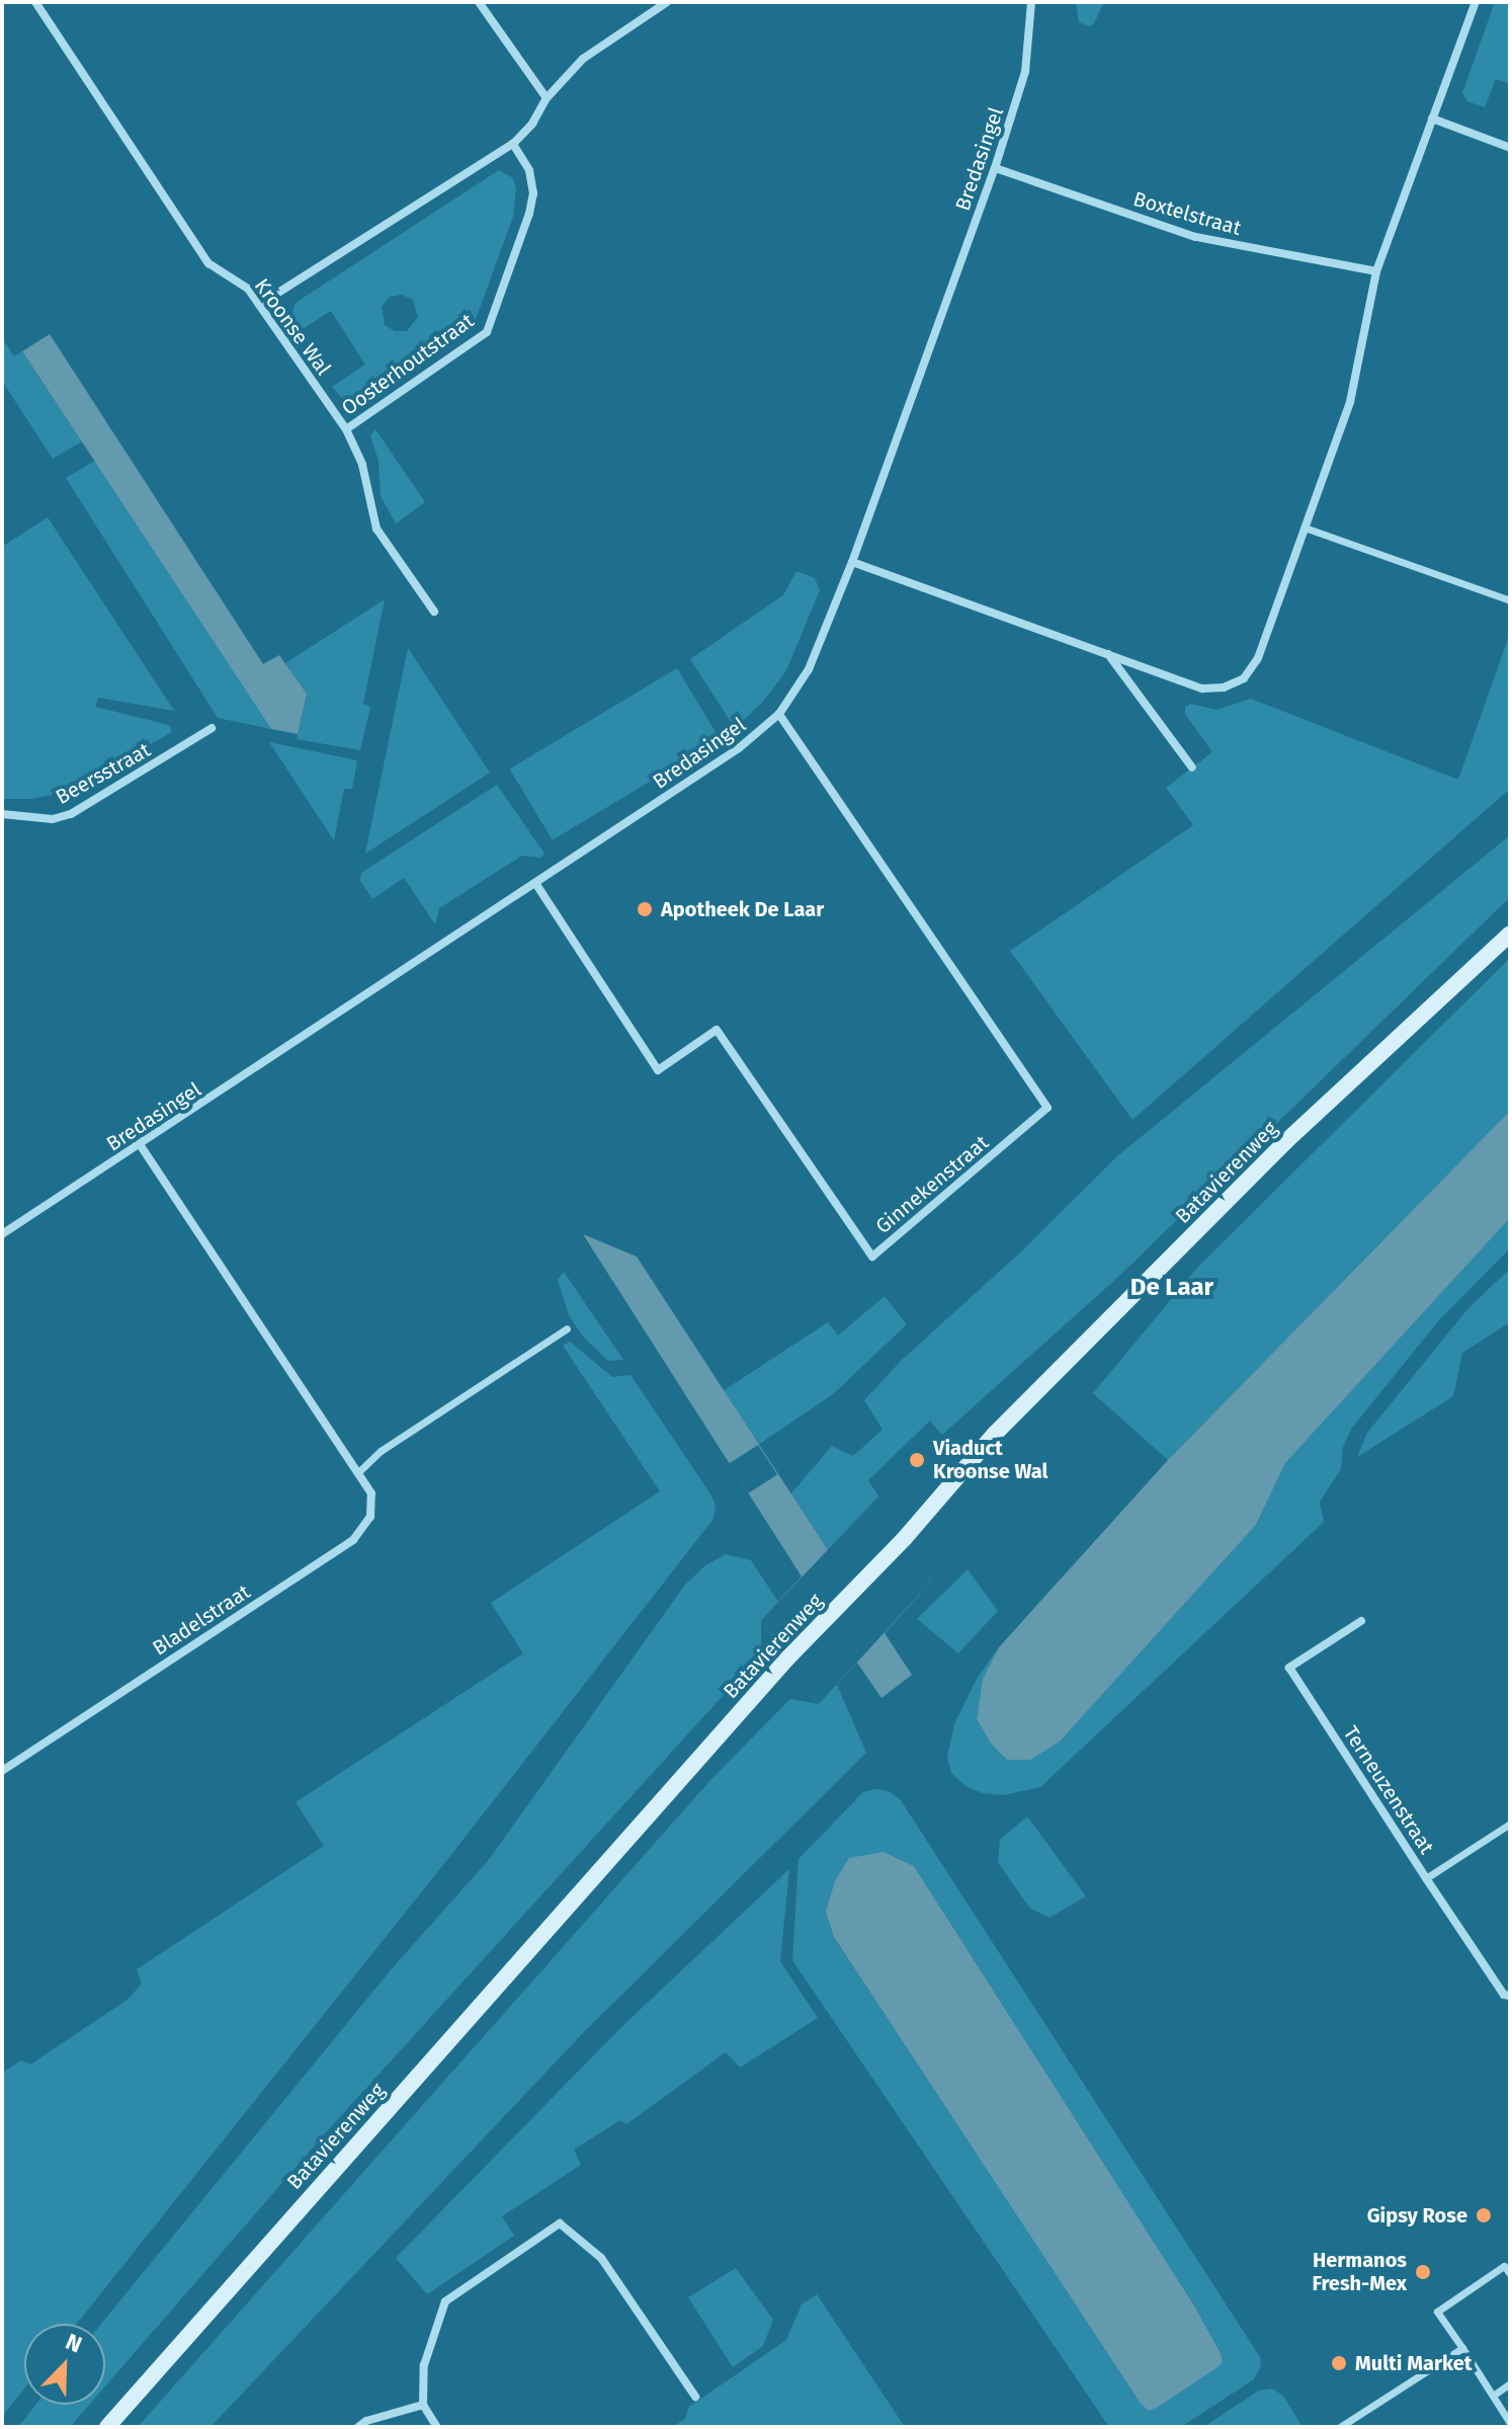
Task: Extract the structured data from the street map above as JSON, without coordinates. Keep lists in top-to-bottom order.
{
  "streets": {
    "main road": ["Batavierenweg"],
    "street": [
      "Bredasingel",
      "Boxtelstraat",
      "Kroonse Wal",
      "Oosterhoutstraat",
      "Beersstraat",
      "Ginnekenstraat",
      "Bladelstraat",
      "Terneuzenstraat"
    ]
  },
  "crossings": [
    ["Bredasingel", "Boxtelstraat"],
    ["Bredasingel", "Ginnekenstraat"],
    ["Bredasingel", "Bladelstraat"],
    ["Kroonse Wal", "Oosterhoutstraat"]
  ],
  "districts": ["De Laar"],
  "places": [
    "Apotheek De Laar",
    "Viaduct Kroonse Wal",
    "Gipsy Rose",
    "Hermanos Fresh-Mex",
    "Multi Market"
  ],
  "north": "top right"
}
